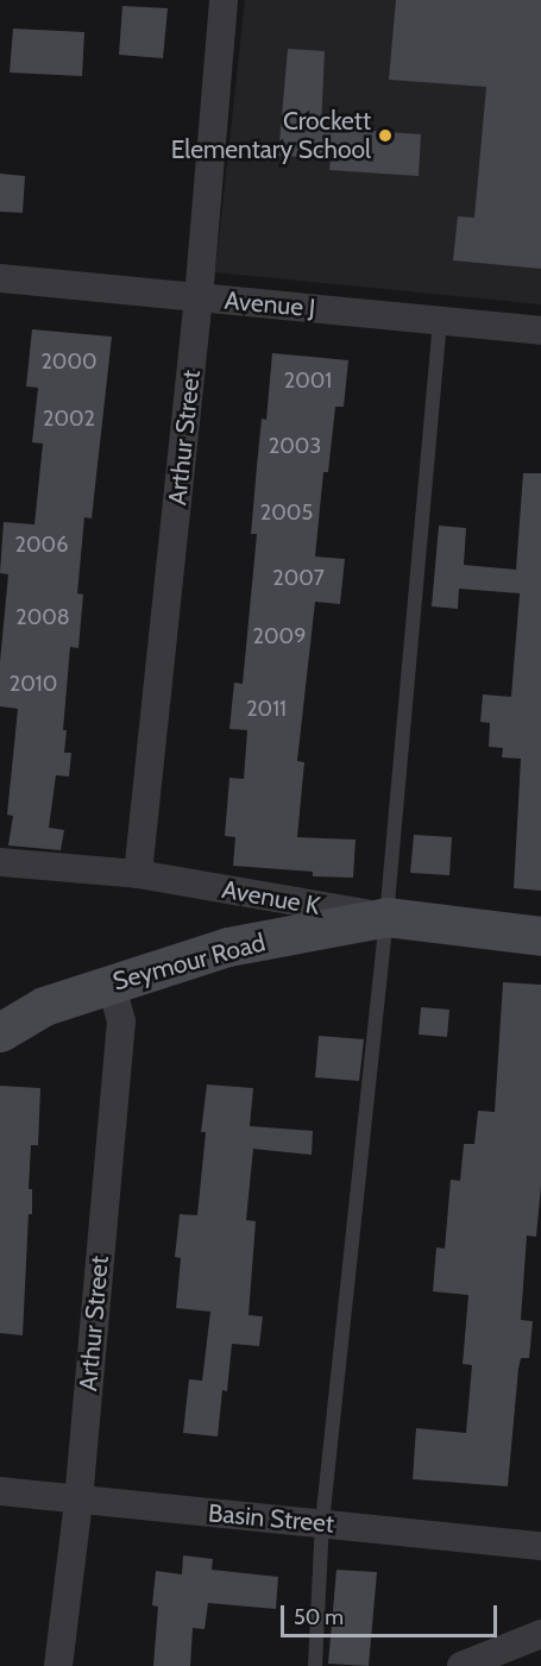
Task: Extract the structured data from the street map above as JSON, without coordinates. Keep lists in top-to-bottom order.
{
  "streets": {
    "street": [
      "Avenue J",
      "Arthur Street",
      "Avenue K",
      "Seymour Road",
      "Basin Street"
    ]
  },
  "crossings": [
    ["Avenue J", "Arthur Street"],
    ["Arthur Street", "Avenue K"],
    ["Arthur Street", "Seymour Road"],
    ["Arthur Street", "Basin Street"],
    ["Avenue K", "Seymour Road"]
  ],
  "places": ["Crockett Elementary School"],
  "house_numbers": [
    "2000",
    "2001",
    "2002",
    "2003",
    "2005",
    "2006",
    "2007",
    "2008",
    "2009",
    "2010",
    "2011"
  ],
  "scale_bar": "50 m"
}
